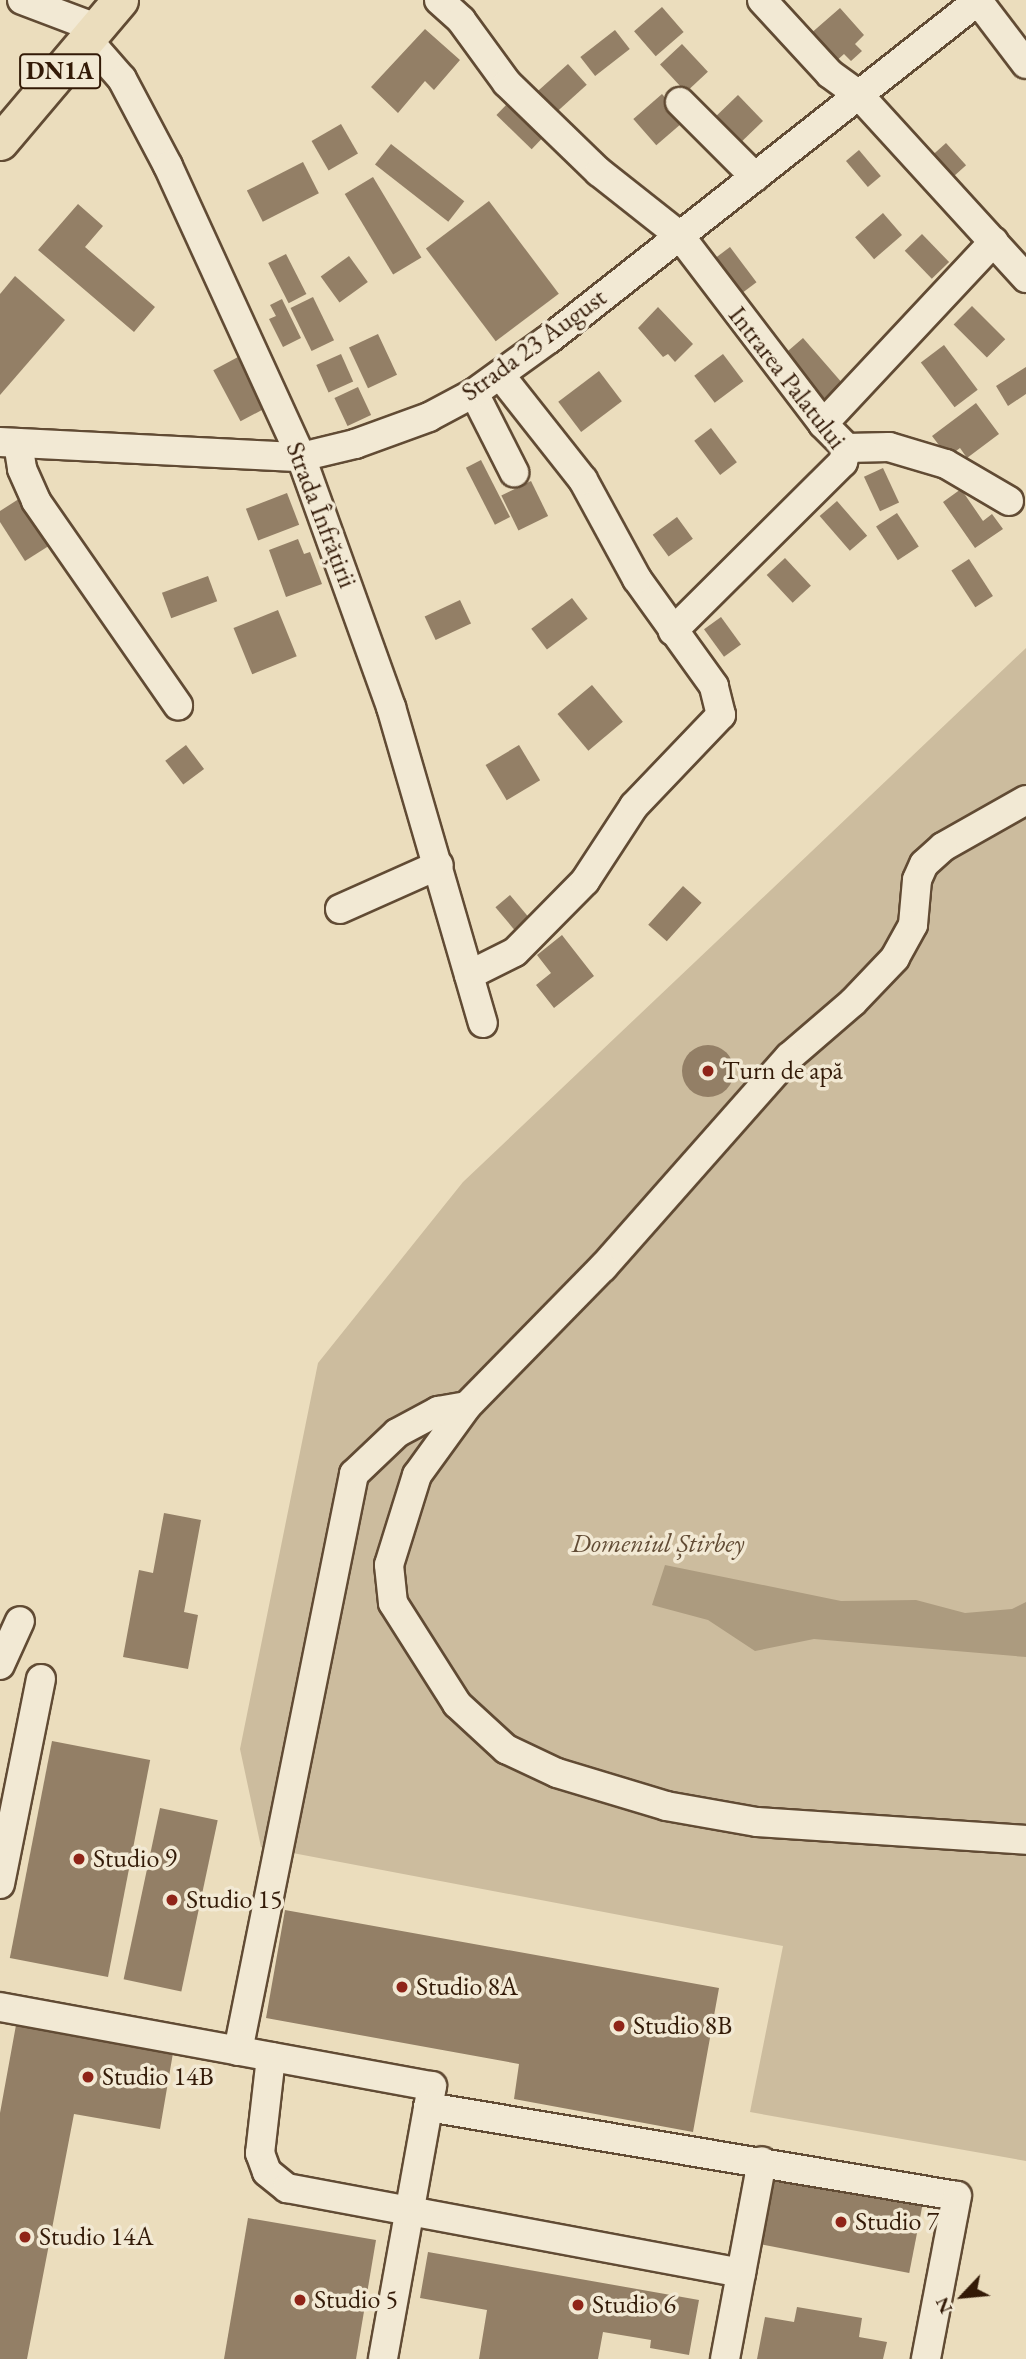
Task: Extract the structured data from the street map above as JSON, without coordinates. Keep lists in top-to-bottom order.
{
  "streets": {
    "main road": ["DN1A"],
    "street": ["Strada 23 August", "Intrarea Palatului", "Strada Înfrățirii"]
  },
  "crossings": [
    ["DN1A", "Strada Înfrățirii"],
    ["Strada 23 August", "Intrarea Palatului"],
    ["Strada 23 August", "Strada Înfrățirii"]
  ],
  "parks": ["Domeniul Știrbey"],
  "places": [
    "Turn de apă",
    "Studio 9",
    "Studio 15",
    "Studio 8A",
    "Studio 8B",
    "Studio 14B",
    "Studio 7",
    "Studio 14A",
    "Studio 5",
    "Studio 6"
  ],
  "north": "bottom left"
}
